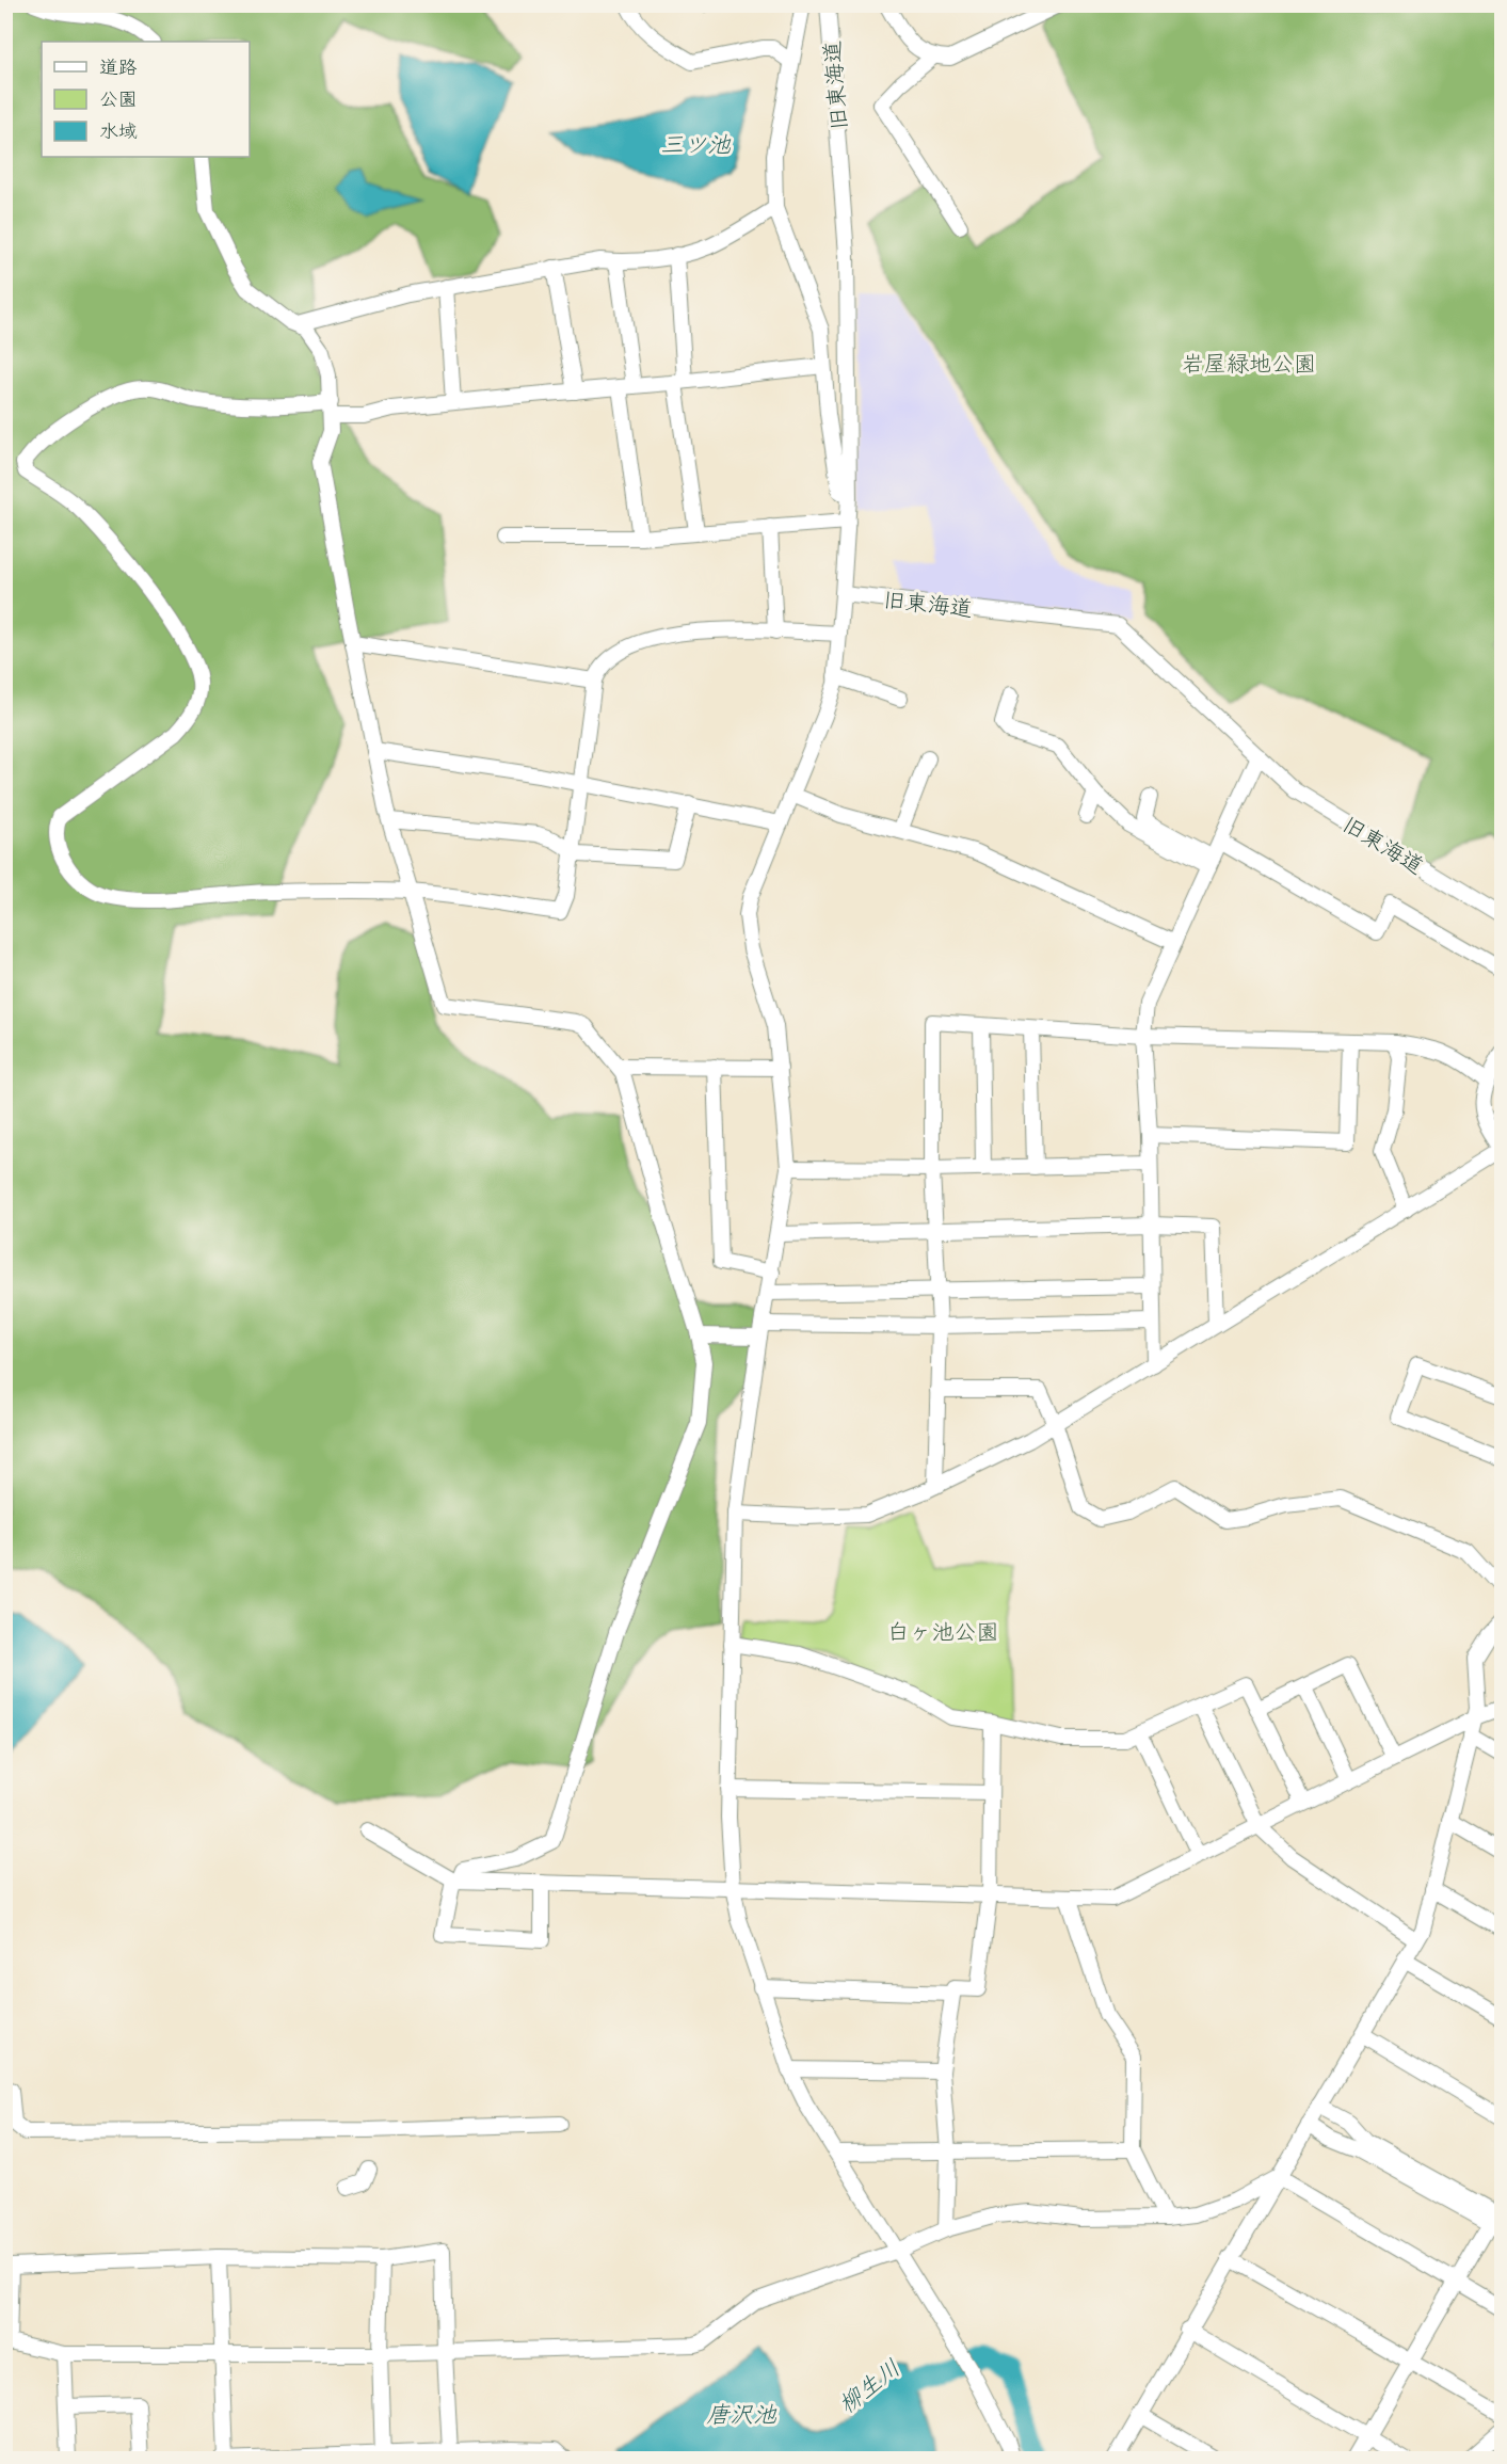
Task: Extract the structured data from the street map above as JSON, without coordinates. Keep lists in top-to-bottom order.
{
  "streets": {
    "street": ["旧東海道"]
  },
  "water": ["三ツ池", "柳生川", "唐沢池"],
  "parks": ["岩屋緑地公園", "白ヶ池公園"],
  "legend": ["道路", "公園", "水域"]
}
